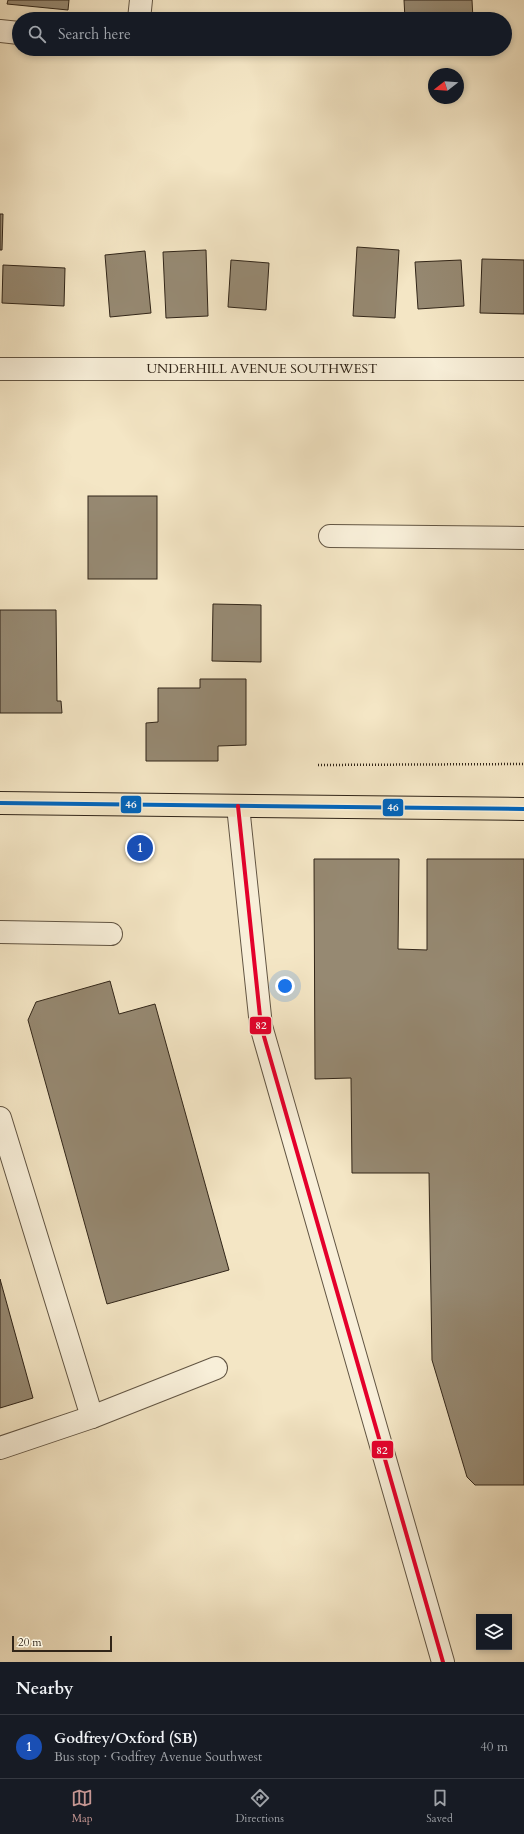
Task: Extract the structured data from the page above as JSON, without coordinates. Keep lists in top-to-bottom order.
{
  "streets": {
    "street": ["UNDERHILL AVENUE SOUTHWEST"]
  },
  "lines": ["transit line 46", "transit line 82"],
  "scale_bar": "20 m",
  "north": "left",
  "page": {
    "search": "Search here",
    "pins": "1",
    "scale": "20 m",
    "heading": "Nearby",
    "list": [
      {
        "mark": "1",
        "name": "Godfrey/Oxford (SB)",
        "note": "Bus stop · Godfrey Avenue Southwest",
        "value": "40 m"
      }
    ],
    "nav": ["Map", "Directions", "Saved"]
  }
}
